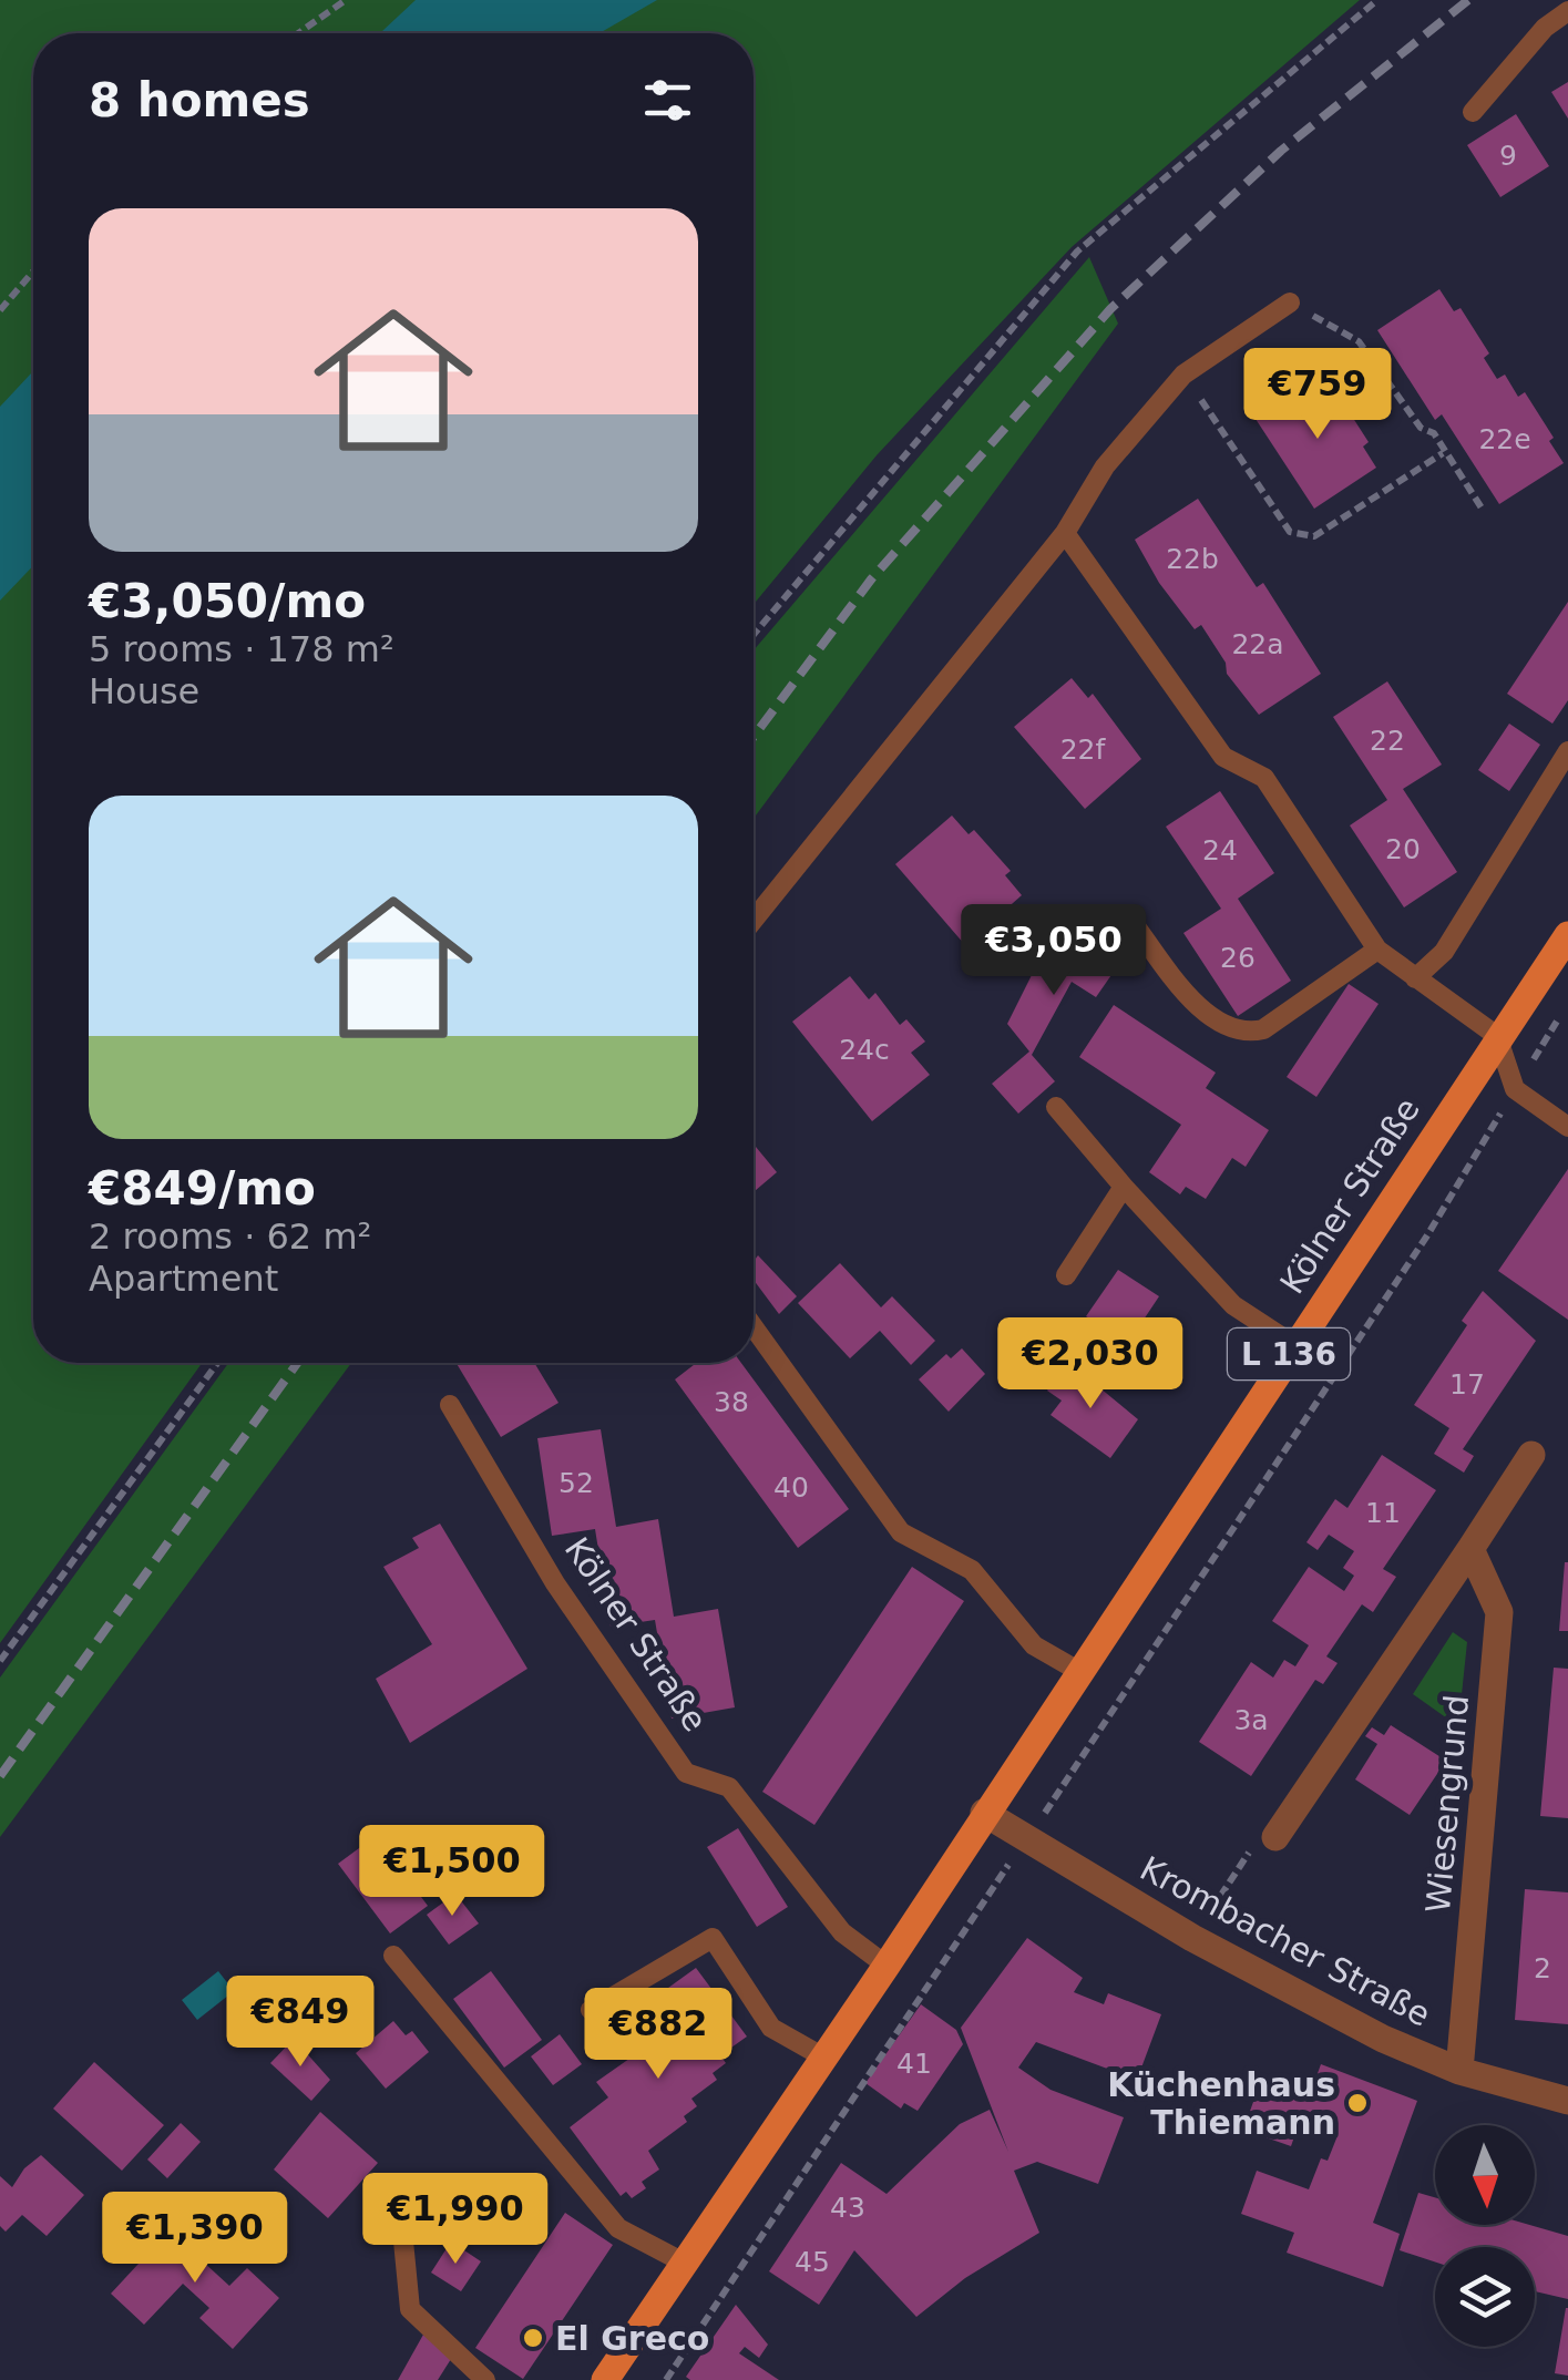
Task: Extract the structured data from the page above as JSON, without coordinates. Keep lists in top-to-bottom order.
{
  "streets": {
    "main road": ["Kölner Straße", "L 136"],
    "street": ["Wiesengrund", "Krombacher Straße"]
  },
  "crossings": [
    ["Kölner Straße", "Krombacher Straße"],
    ["Wiesengrund", "Krombacher Straße"]
  ],
  "places": ["Küchenhaus Thiemann", "El Greco"],
  "house_numbers": [
    "9",
    "22e",
    "22b",
    "22a",
    "22",
    "22f",
    "20",
    "24",
    "26",
    "24c",
    "17",
    "38",
    "52",
    "40",
    "11",
    "3a",
    "2",
    "41",
    "43",
    "45"
  ],
  "north": "bottom",
  "page": {
    "heading": "8 homes",
    "list": [
      {
        "name": "€3,050/mo",
        "note": "5 rooms · 178 m² · House"
      },
      {
        "name": "€849/mo",
        "note": "2 rooms · 62 m² · Apartment"
      }
    ],
    "price": [
      "€759",
      "€3,050",
      "€2,030",
      "€1,500",
      "€849",
      "€882",
      "€1,990",
      "€1,390"
    ]
  }
}
